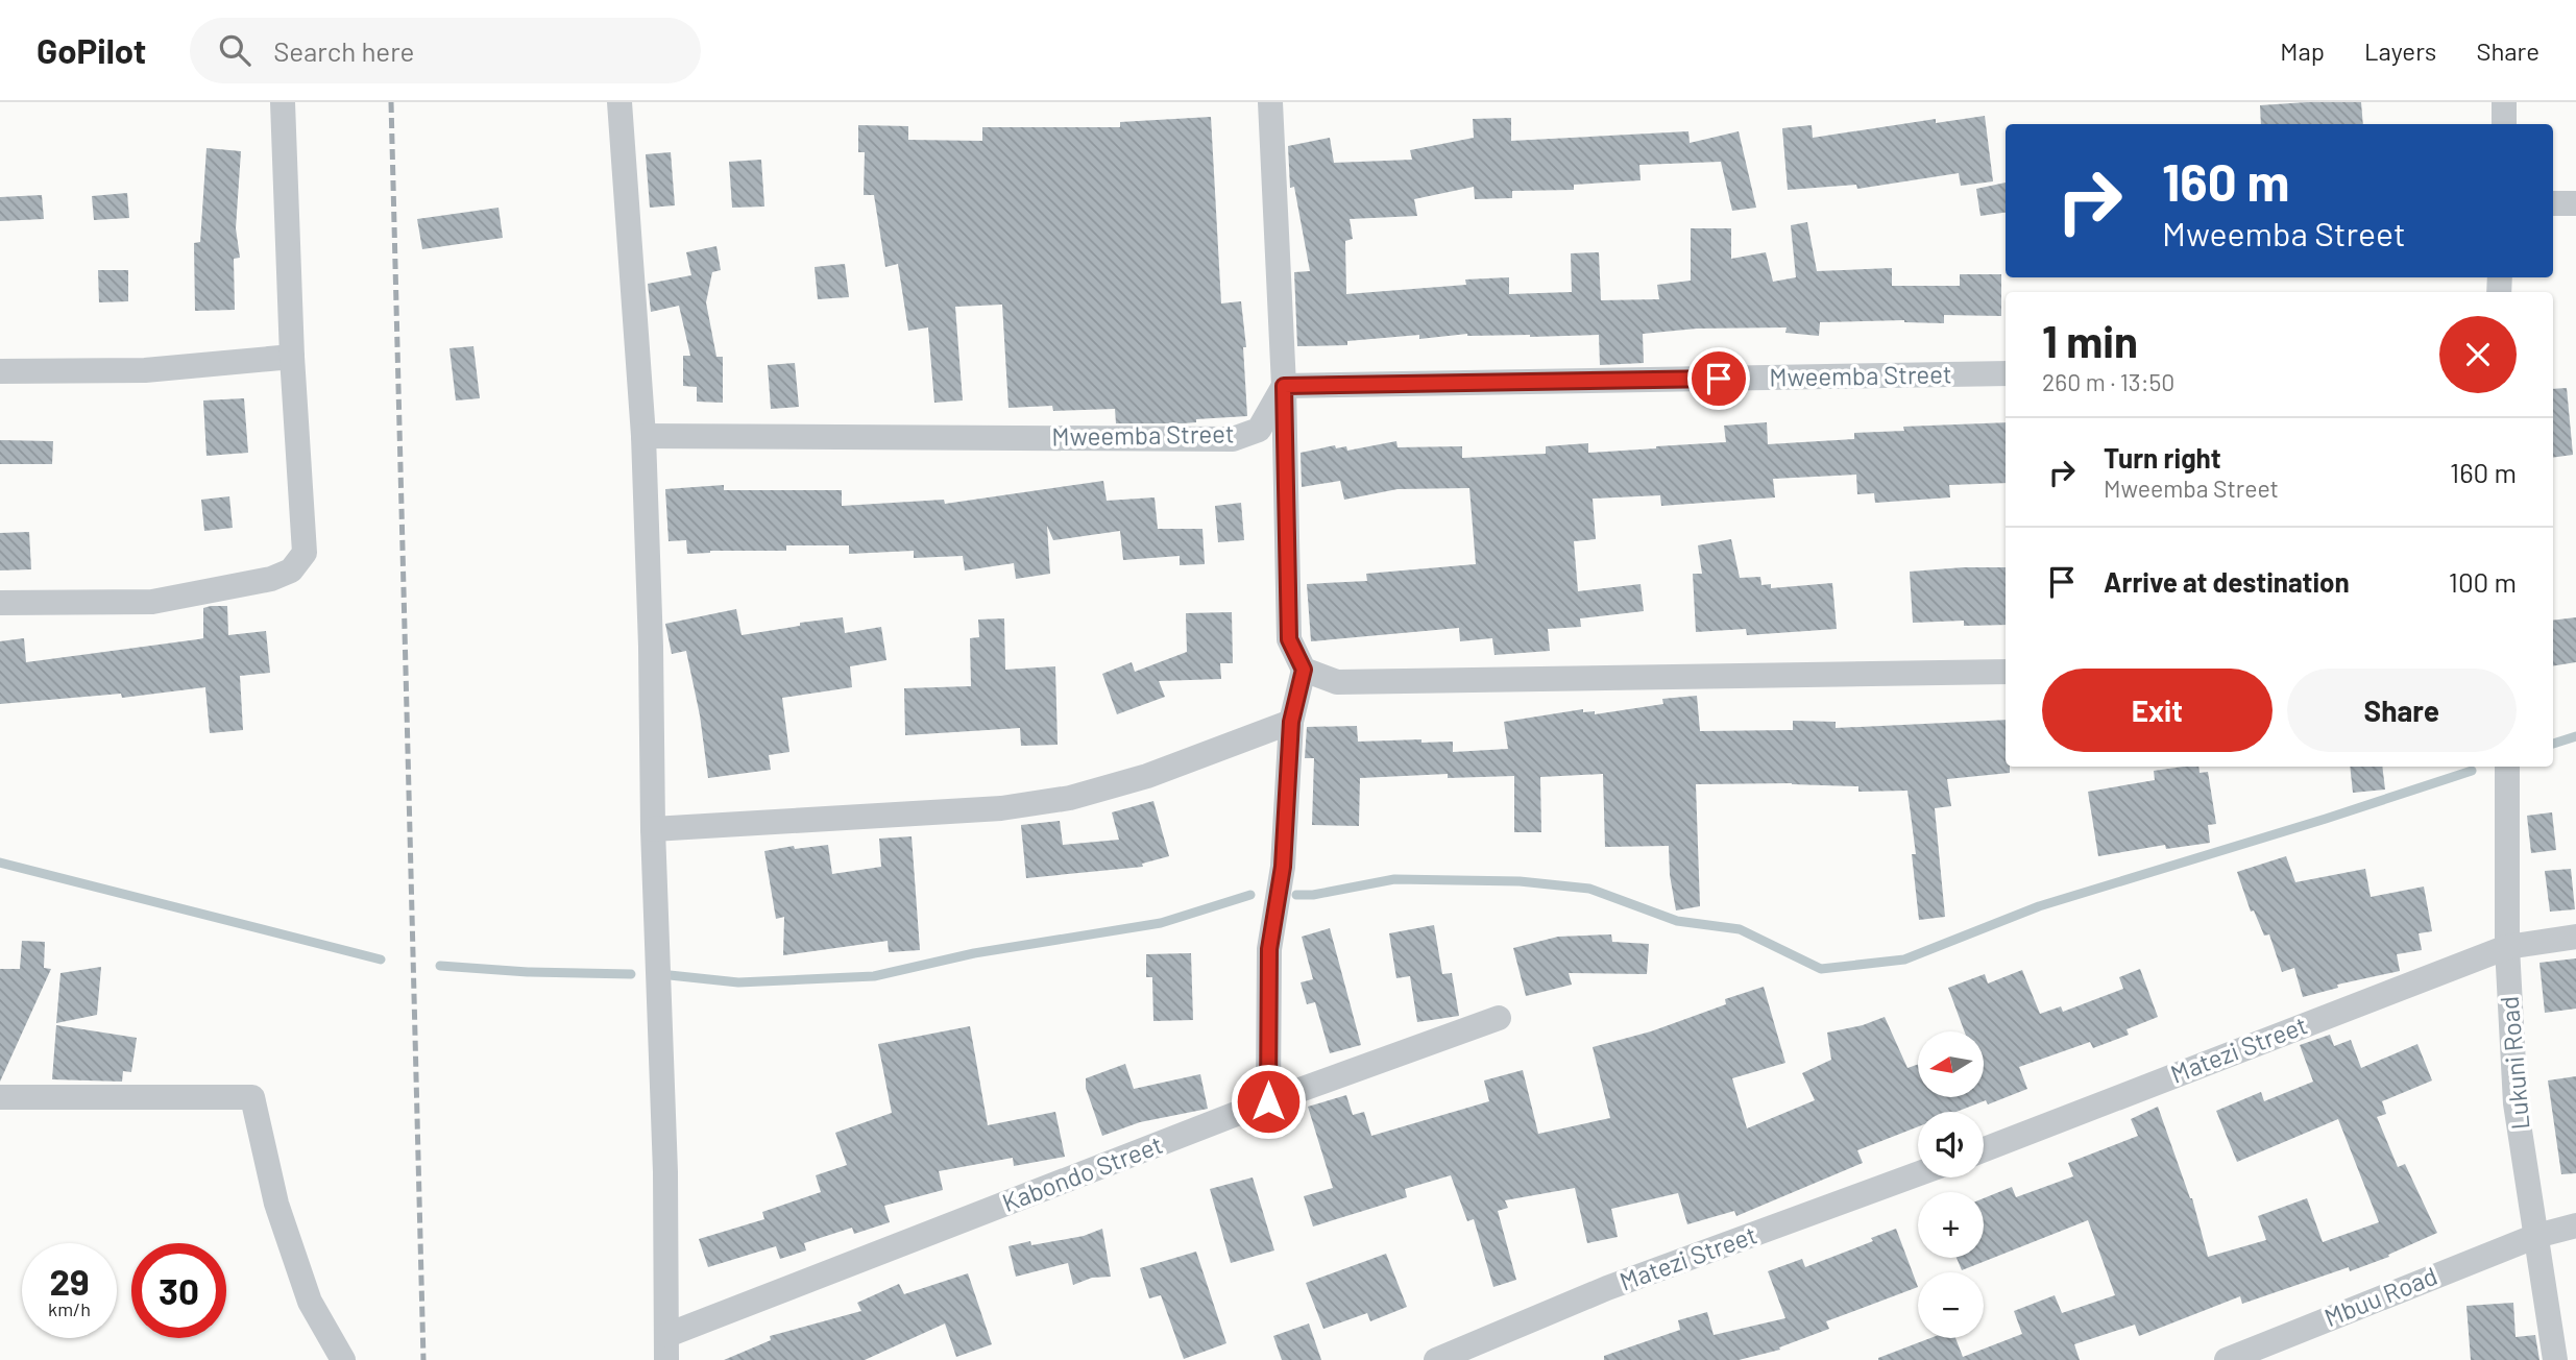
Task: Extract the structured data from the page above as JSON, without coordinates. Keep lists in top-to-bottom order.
{
  "streets": {
    "street": [
      "Mweemba Street",
      "Matezi Street",
      "Lukuni Road",
      "Kabondo Street",
      "Mbuu Road"
    ]
  },
  "crossings": [
    ["Matezi Street", "Lukuni Road"],
    ["Lukuni Road", "Mbuu Road"]
  ],
  "north": "left",
  "page": {
    "header": "GoPilot",
    "search": "Search here",
    "nav": ["Map", "Layers", "Share"],
    "turn": ["160 m", "Mweemba Street"],
    "heading": ["1 min", "260 m · 13:50"],
    "list": [
      {
        "name": "Turn right",
        "note": "Mweemba Street",
        "value": "160 m"
      },
      {
        "name": "Arrive at destination",
        "value": "100 m"
      }
    ],
    "buttons": ["Exit", "Share"],
    "map_buttons": ["+", "−"],
    "speed": "29 km/h",
    "limit": "30"
  }
}
